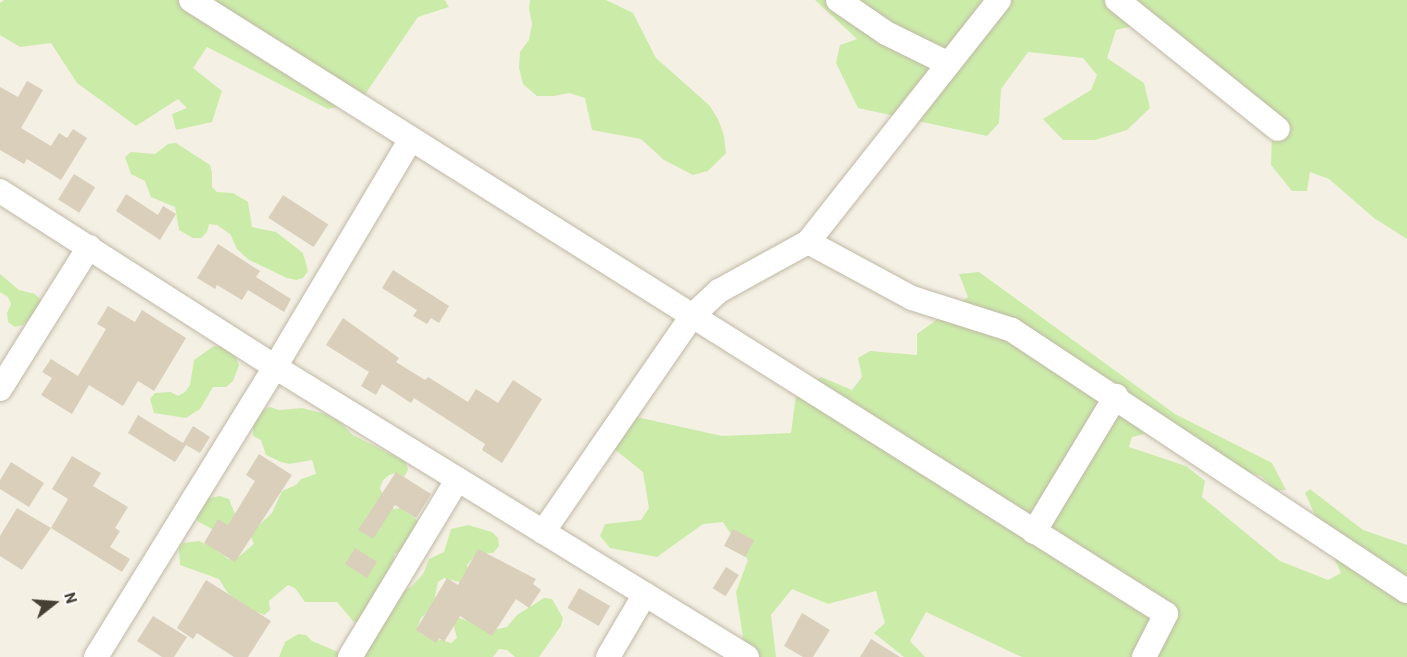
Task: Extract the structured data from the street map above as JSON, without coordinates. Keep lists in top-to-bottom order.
{
  "north": "right"
}
